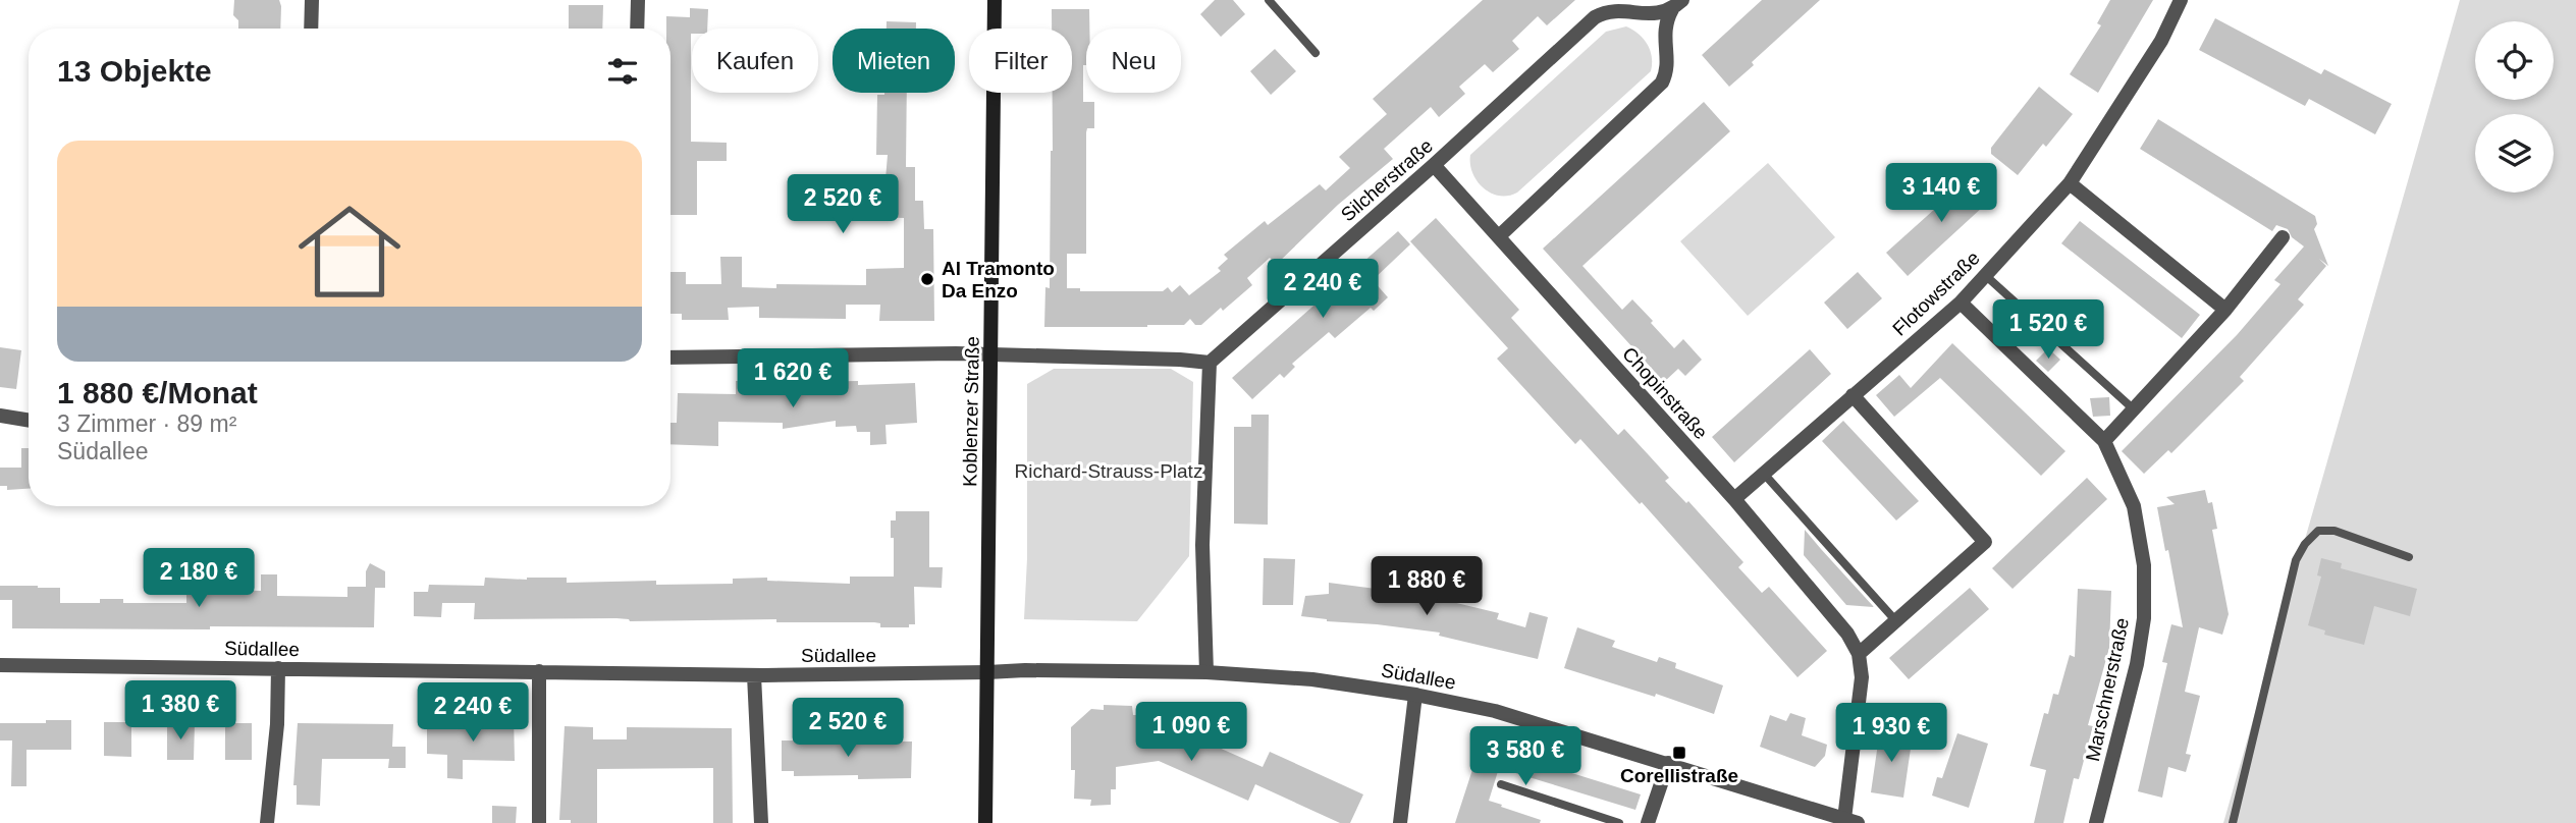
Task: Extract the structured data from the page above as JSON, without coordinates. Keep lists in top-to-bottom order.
{
  "streets": {
    "main road": ["Koblenzer Straße"],
    "street": [
      "Silcherstraße",
      "Flotowstraße",
      "Chopinstraße",
      "Südallee",
      "Marschnerstraße"
    ]
  },
  "crossings": [
    ["Silcherstraße", "Chopinstraße"],
    ["Flotowstraße", "Chopinstraße"],
    ["Flotowstraße", "Marschnerstraße"],
    ["Chopinstraße", "Südallee"],
    ["Koblenzer Straße", "Südallee"]
  ],
  "parks": ["Richard-Strauss-Platz"],
  "places": {
    "other": ["Al Tramonto Da Enzo"],
    "transit": ["Corellistraße"]
  },
  "page": {
    "chip": [
      "Kaufen",
      "Mieten",
      "Filter",
      "Neu"
    ],
    "heading": "13 Objekte",
    "list": [
      {
        "name": "1 880 €/Monat",
        "note": "3 Zimmer · 89 m² · Südallee"
      }
    ],
    "price": [
      "3 140 €",
      "2 520 €",
      "2 240 €",
      "1 520 €",
      "1 620 €",
      "2 180 €",
      "1 880 €",
      "1 380 €",
      "2 240 €",
      "2 520 €",
      "1 090 €",
      "1 930 €",
      "3 580 €"
    ]
  }
}
